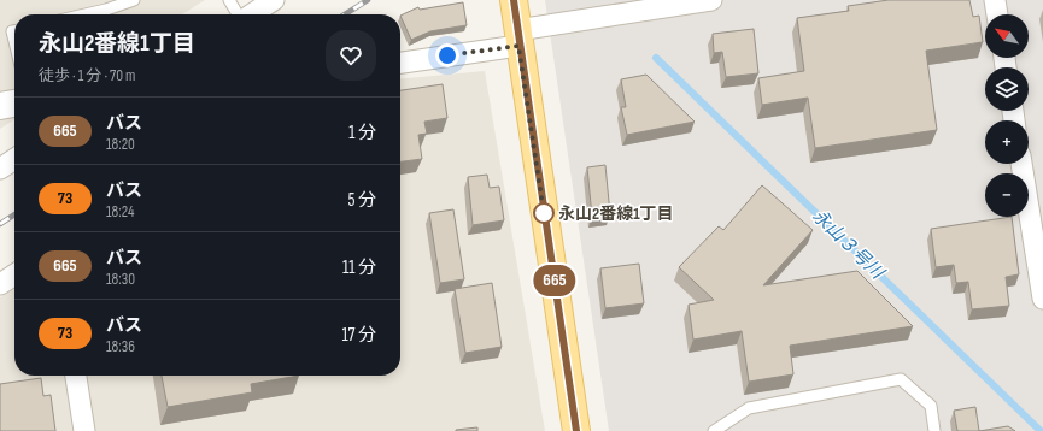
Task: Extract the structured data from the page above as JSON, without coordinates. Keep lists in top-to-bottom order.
{
  "water": ["永山３号川"],
  "places": ["永山2番線1丁目"],
  "lines": ["bus line 665"],
  "north": "top left",
  "page": {
    "on_map": "665",
    "map_buttons": ["+", "−"],
    "heading": ["永山2番線1丁目", "徒歩 · 1 分 · 70 m"],
    "list": [
      {
        "mark": "665",
        "name": "バス",
        "note": "18:20",
        "value": "1 分"
      },
      {
        "mark": "73",
        "name": "バス",
        "note": "18:24",
        "value": "5 分"
      },
      {
        "mark": "665",
        "name": "バス",
        "note": "18:30",
        "value": "11 分"
      },
      {
        "mark": "73",
        "name": "バス",
        "note": "18:36",
        "value": "17 分"
      }
    ]
  }
}
